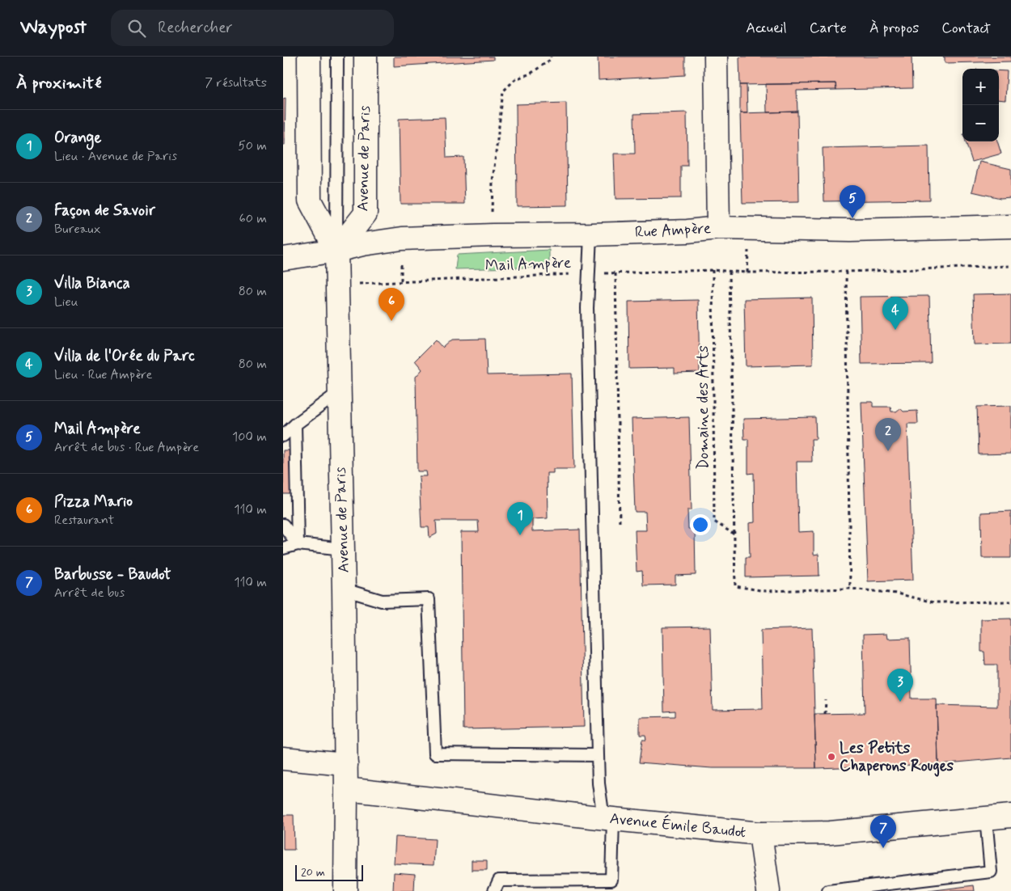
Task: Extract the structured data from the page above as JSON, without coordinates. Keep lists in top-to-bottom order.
{
  "streets": {
    "street": ["Avenue de Paris", "Rue Ampère", "Avenue Émile Baudot"],
    "path": ["Mail Ampère", "Domaine des Arts"]
  },
  "crossings": [
    ["Avenue de Paris", "Rue Ampère"],
    ["Avenue de Paris", "Mail Ampère"],
    ["Avenue de Paris", "Avenue Émile Baudot"],
    ["Mail Ampère", "Domaine des Arts"]
  ],
  "places": ["Les Petits Chaperons Rouges"],
  "scale_bar": "20 m",
  "page": {
    "header": "Waypost",
    "search": "Rechercher",
    "nav": [
      "Accueil",
      "Carte",
      "À propos",
      "Contact"
    ],
    "heading": ["À proximité", "7 résultats"],
    "map_buttons": ["+", "−"],
    "list": [
      {
        "mark": "1",
        "name": "Orange",
        "note": "Lieu · Avenue de Paris",
        "value": "50 m"
      },
      {
        "mark": "2",
        "name": "Façon de Savoir",
        "note": "Bureaux",
        "value": "60 m"
      },
      {
        "mark": "3",
        "name": "Villa Bianca",
        "note": "Lieu",
        "value": "80 m"
      },
      {
        "mark": "4",
        "name": "Villa de l'Orée du Parc",
        "note": "Lieu · Rue Ampère",
        "value": "80 m"
      },
      {
        "mark": "5",
        "name": "Mail Ampère",
        "note": "Arrêt de bus · Rue Ampère",
        "value": "100 m"
      },
      {
        "mark": "6",
        "name": "Pizza Mario",
        "note": "Restaurant",
        "value": "110 m"
      },
      {
        "mark": "7",
        "name": "Barbusse - Baudot",
        "note": "Arrêt de bus",
        "value": "110 m"
      }
    ],
    "pins": [
      "5",
      "6",
      "4",
      "2",
      "1",
      "3",
      "7"
    ],
    "scale": "20 m"
  }
}
